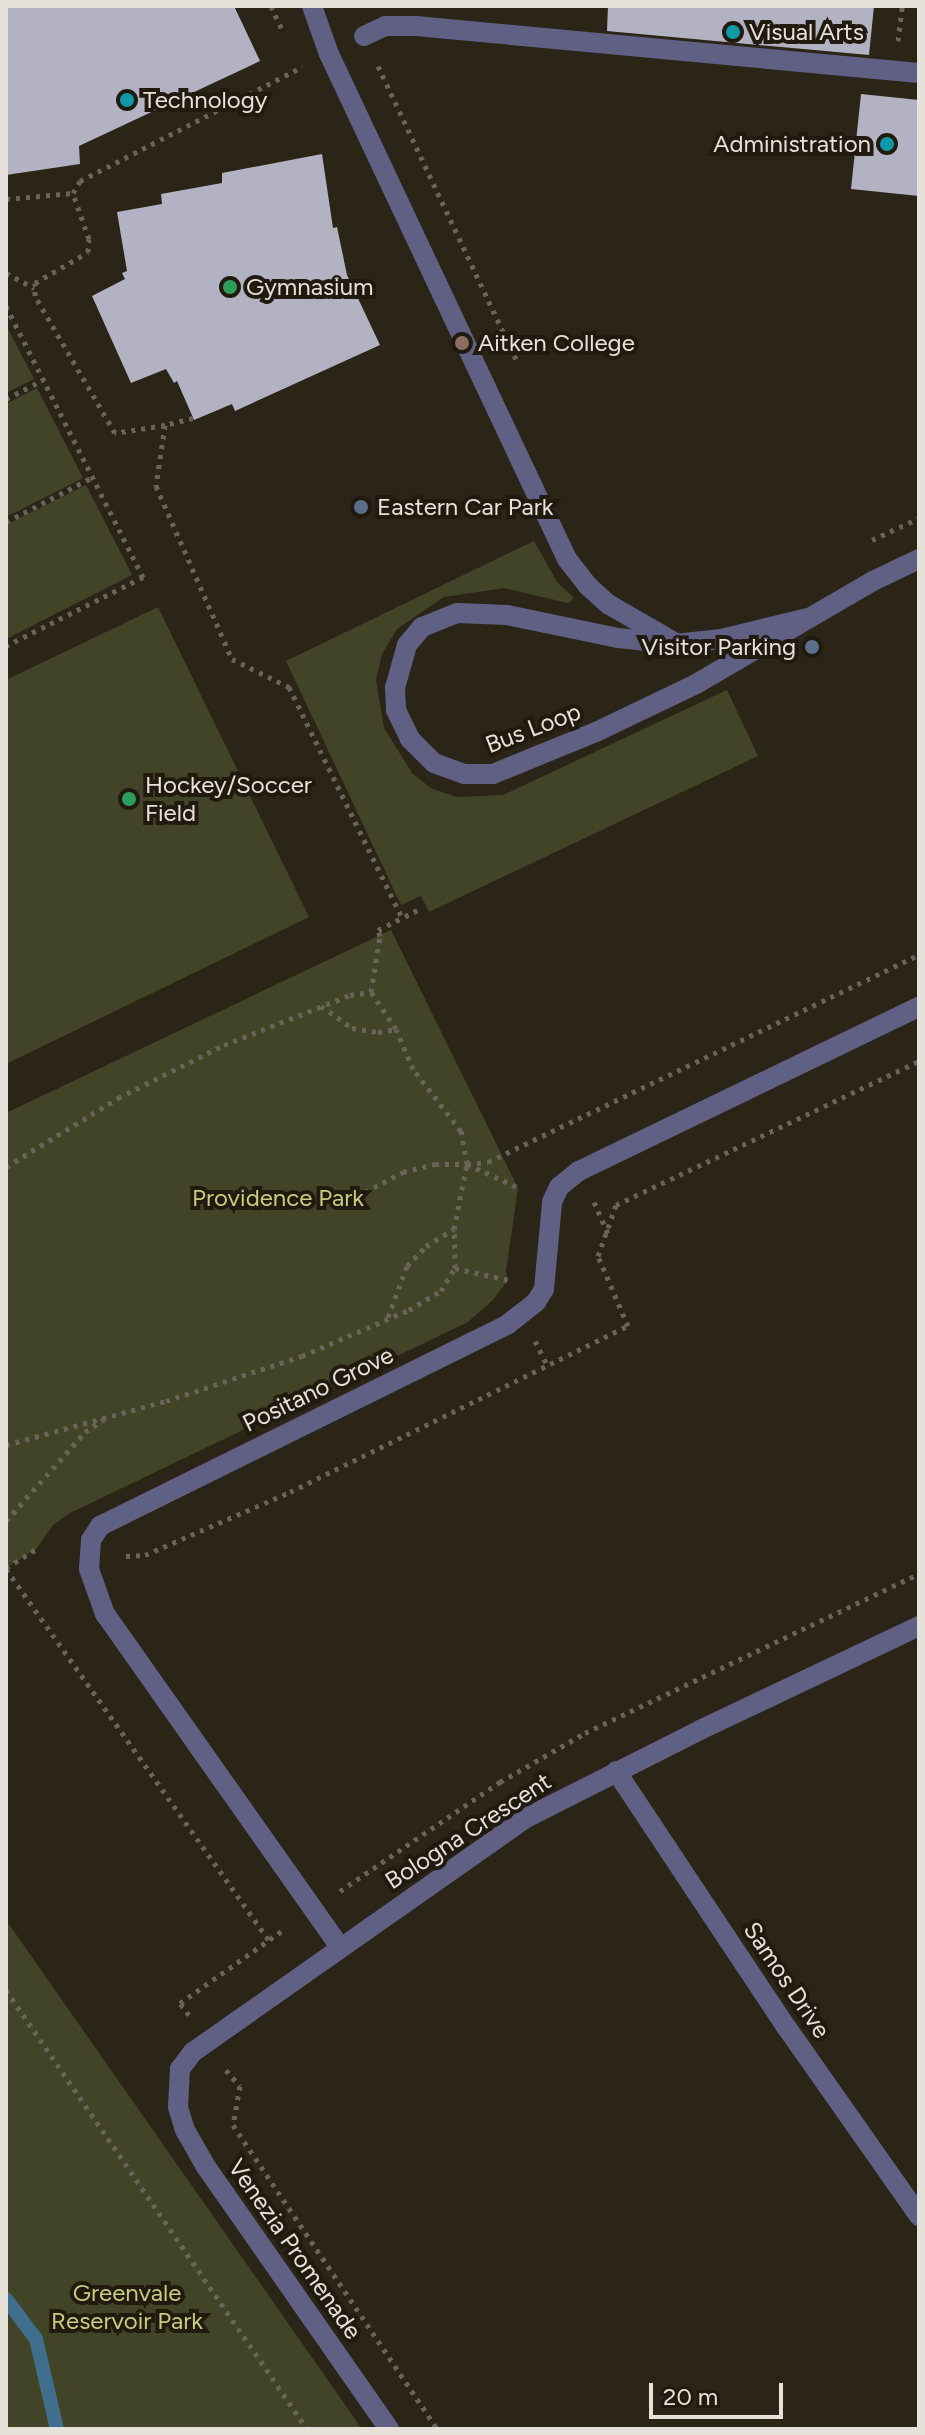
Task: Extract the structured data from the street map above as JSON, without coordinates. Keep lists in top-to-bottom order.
{
  "streets": {
    "street": [
      "Bus Loop",
      "Positano Grove",
      "Bologna Crescent",
      "Samos Drive",
      "Venezia Promenade"
    ]
  },
  "crossings": [
    ["Positano Grove", "Bologna Crescent"],
    ["Bologna Crescent", "Samos Drive"],
    ["Bologna Crescent", "Venezia Promenade"]
  ],
  "parks": ["Providence Park", "Greenvale Reservoir Park"],
  "places": [
    "Visual Arts",
    "Technology",
    "Administration",
    "Gymnasium",
    "Aitken College",
    "Eastern Car Park",
    "Visitor Parking",
    "Hockey/Soccer Field"
  ],
  "scale_bar": "20 m"
}
